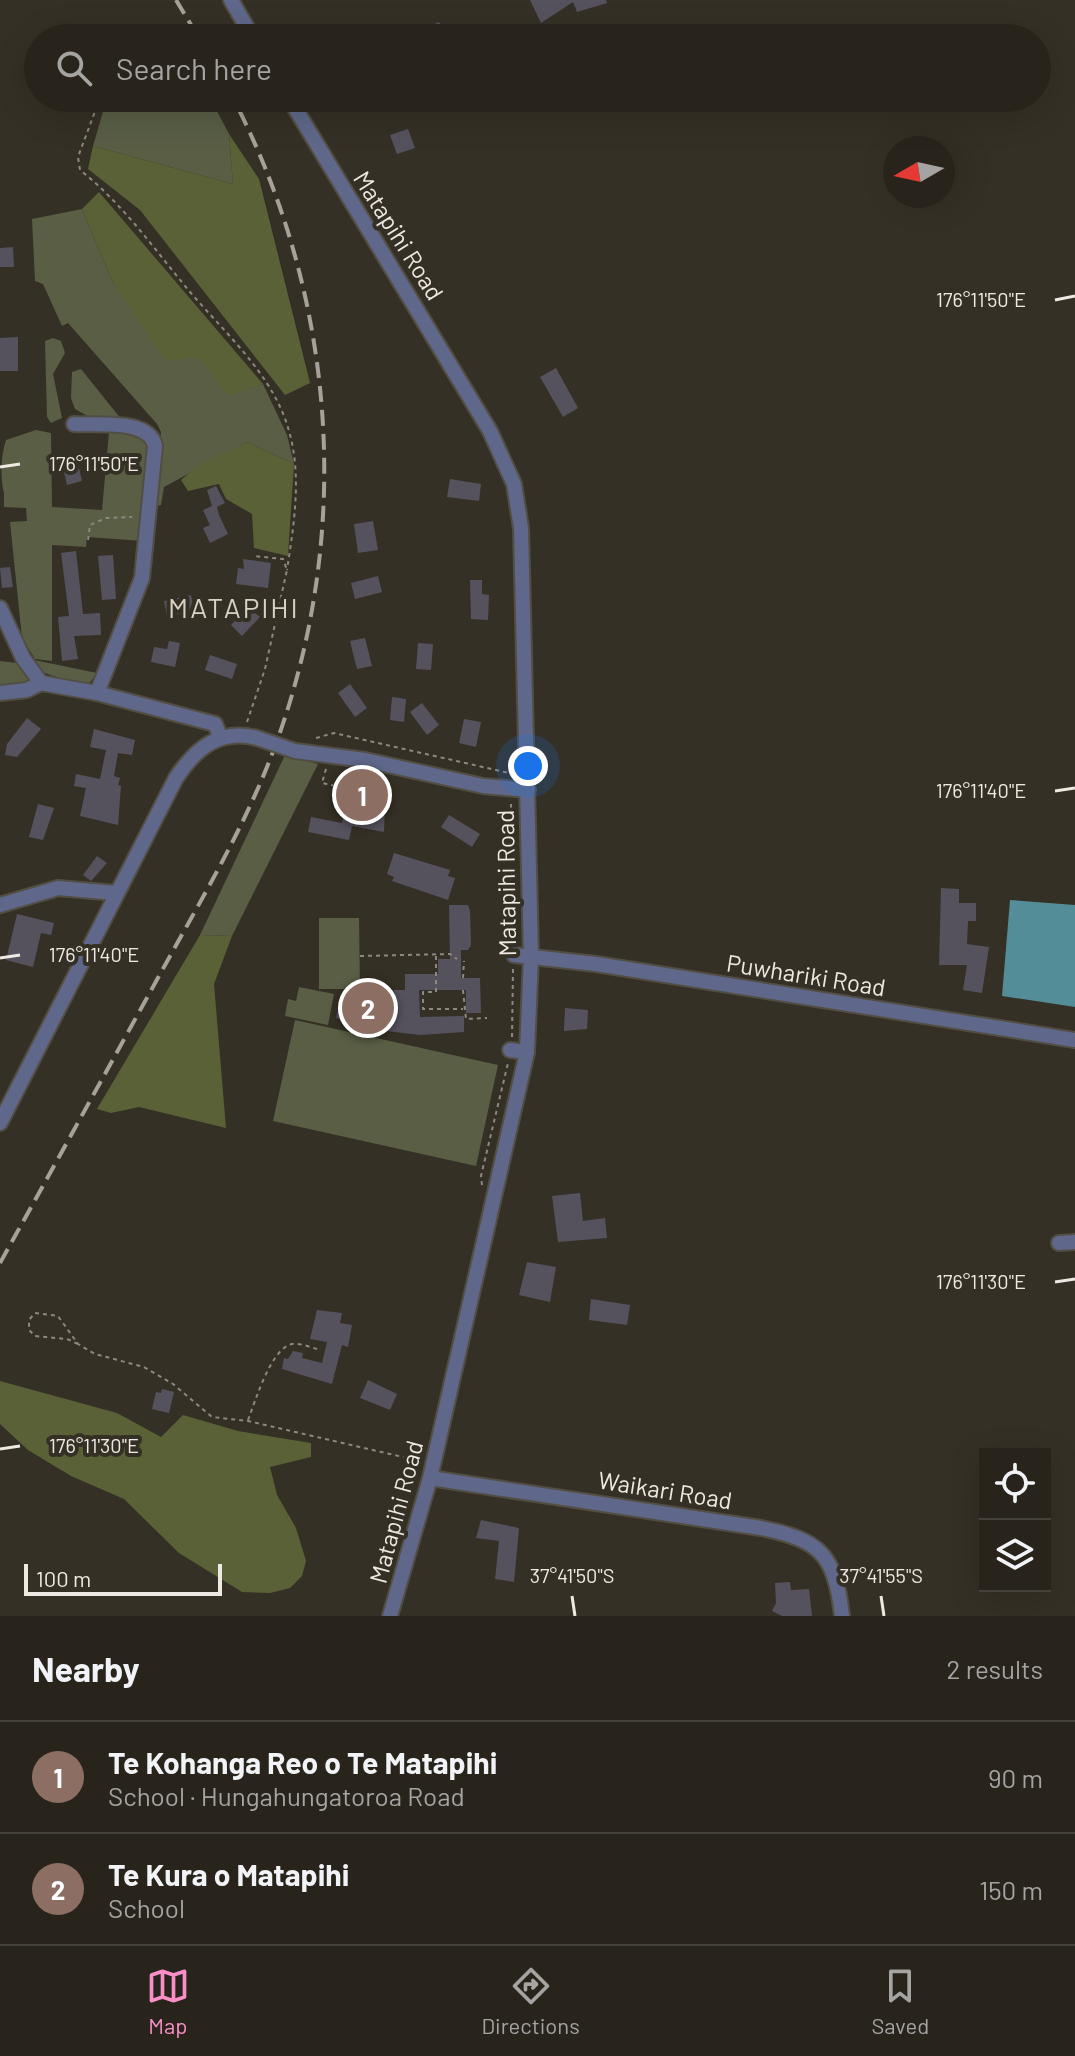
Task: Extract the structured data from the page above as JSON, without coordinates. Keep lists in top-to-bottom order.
{
  "streets": {
    "street": ["Matapihi Road", "Puwhariki Road", "Waikari Road"]
  },
  "crossings": [
    ["Matapihi Road", "Puwhariki Road"],
    ["Matapihi Road", "Waikari Road"]
  ],
  "districts": ["MATAPIHI"],
  "scale_bar": "100 m",
  "north": "left",
  "page": {
    "search": "Search here",
    "pins": ["1", "2"],
    "scale": "100 m",
    "heading": ["Nearby", "2 results"],
    "list": [
      {
        "mark": "1",
        "name": "Te Kohanga Reo o Te Matapihi",
        "note": "School · Hungahungatoroa Road",
        "value": "90 m"
      },
      {
        "mark": "2",
        "name": "Te Kura o Matapihi",
        "note": "School",
        "value": "150 m"
      }
    ],
    "nav": ["Map", "Directions", "Saved"]
  },
  "coordinates": [
    "176°11'50\"E",
    "176°11'40\"E",
    "176°11'30\"E",
    "37°41'50\"S",
    "37°41'55\"S"
  ]
}
